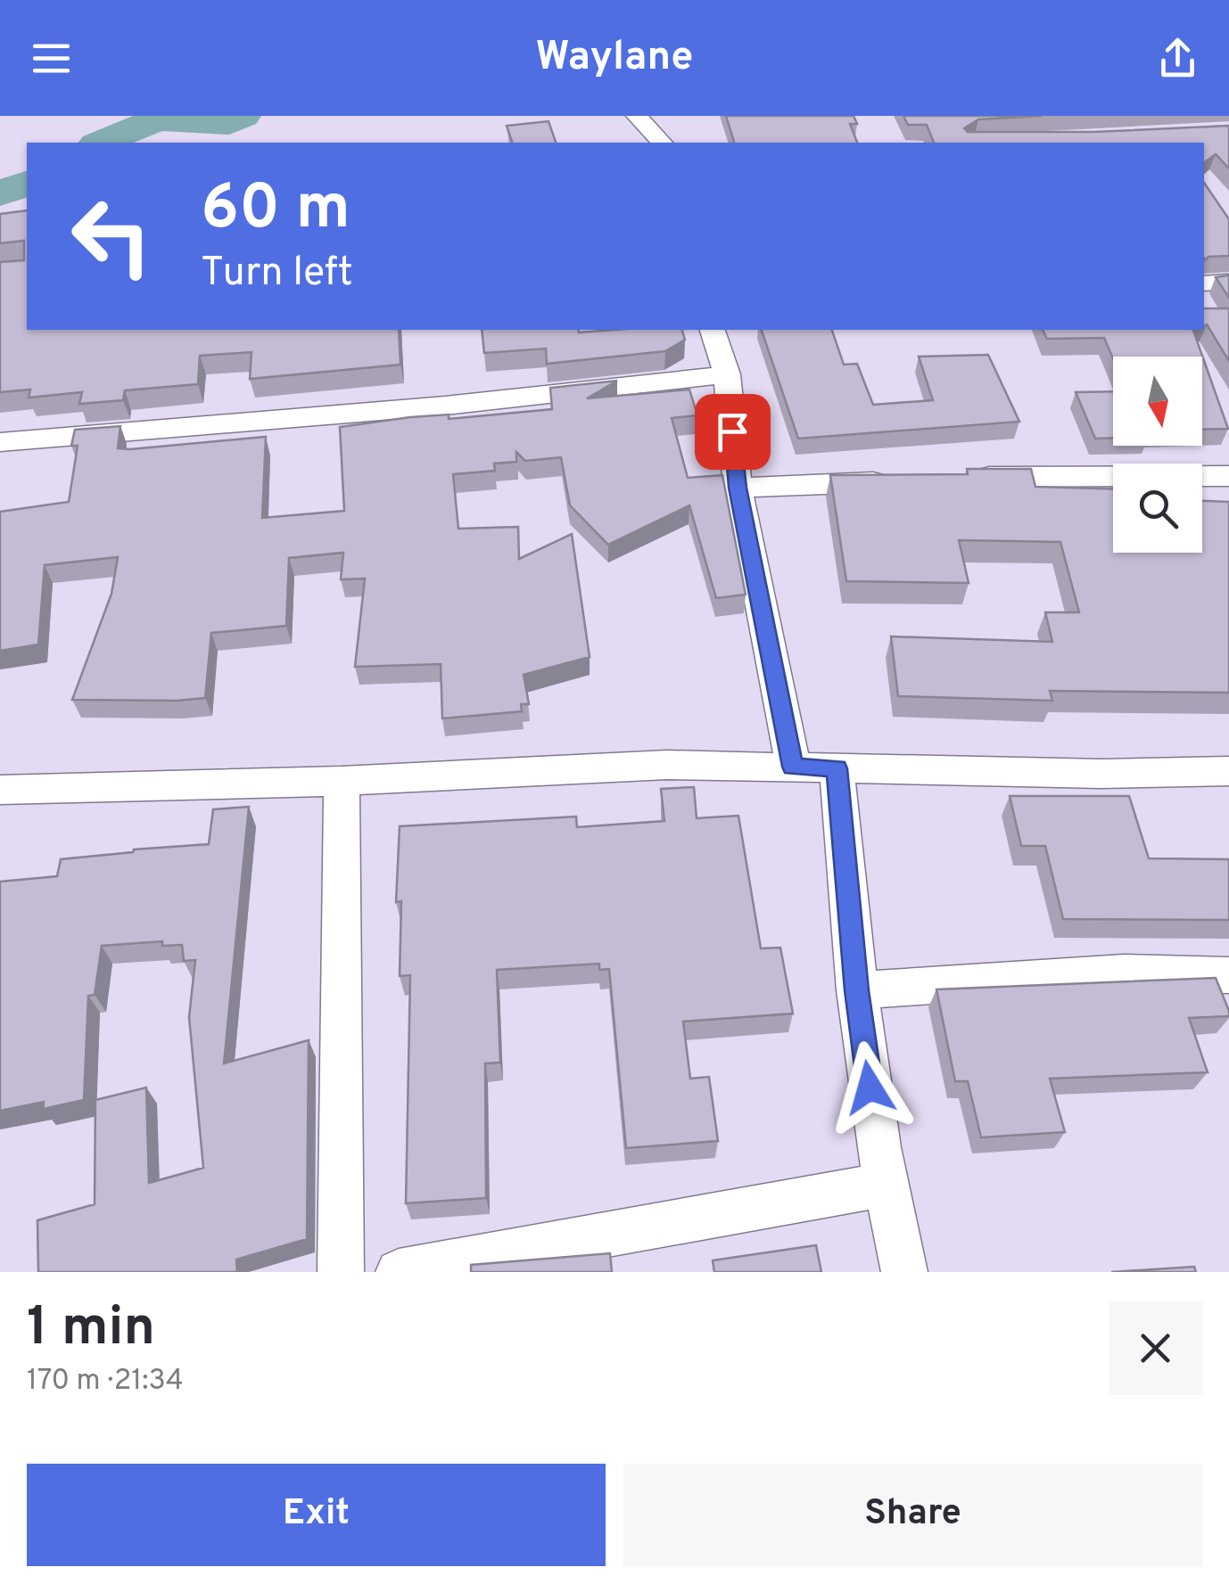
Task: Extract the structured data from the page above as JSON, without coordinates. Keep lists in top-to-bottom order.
{
  "north": "bottom",
  "page": {
    "header": "Waylane",
    "turn": ["60 m", "Turn left"],
    "heading": ["1 min", "170 m · 21:34"],
    "buttons": ["Exit", "Share"]
  }
}
